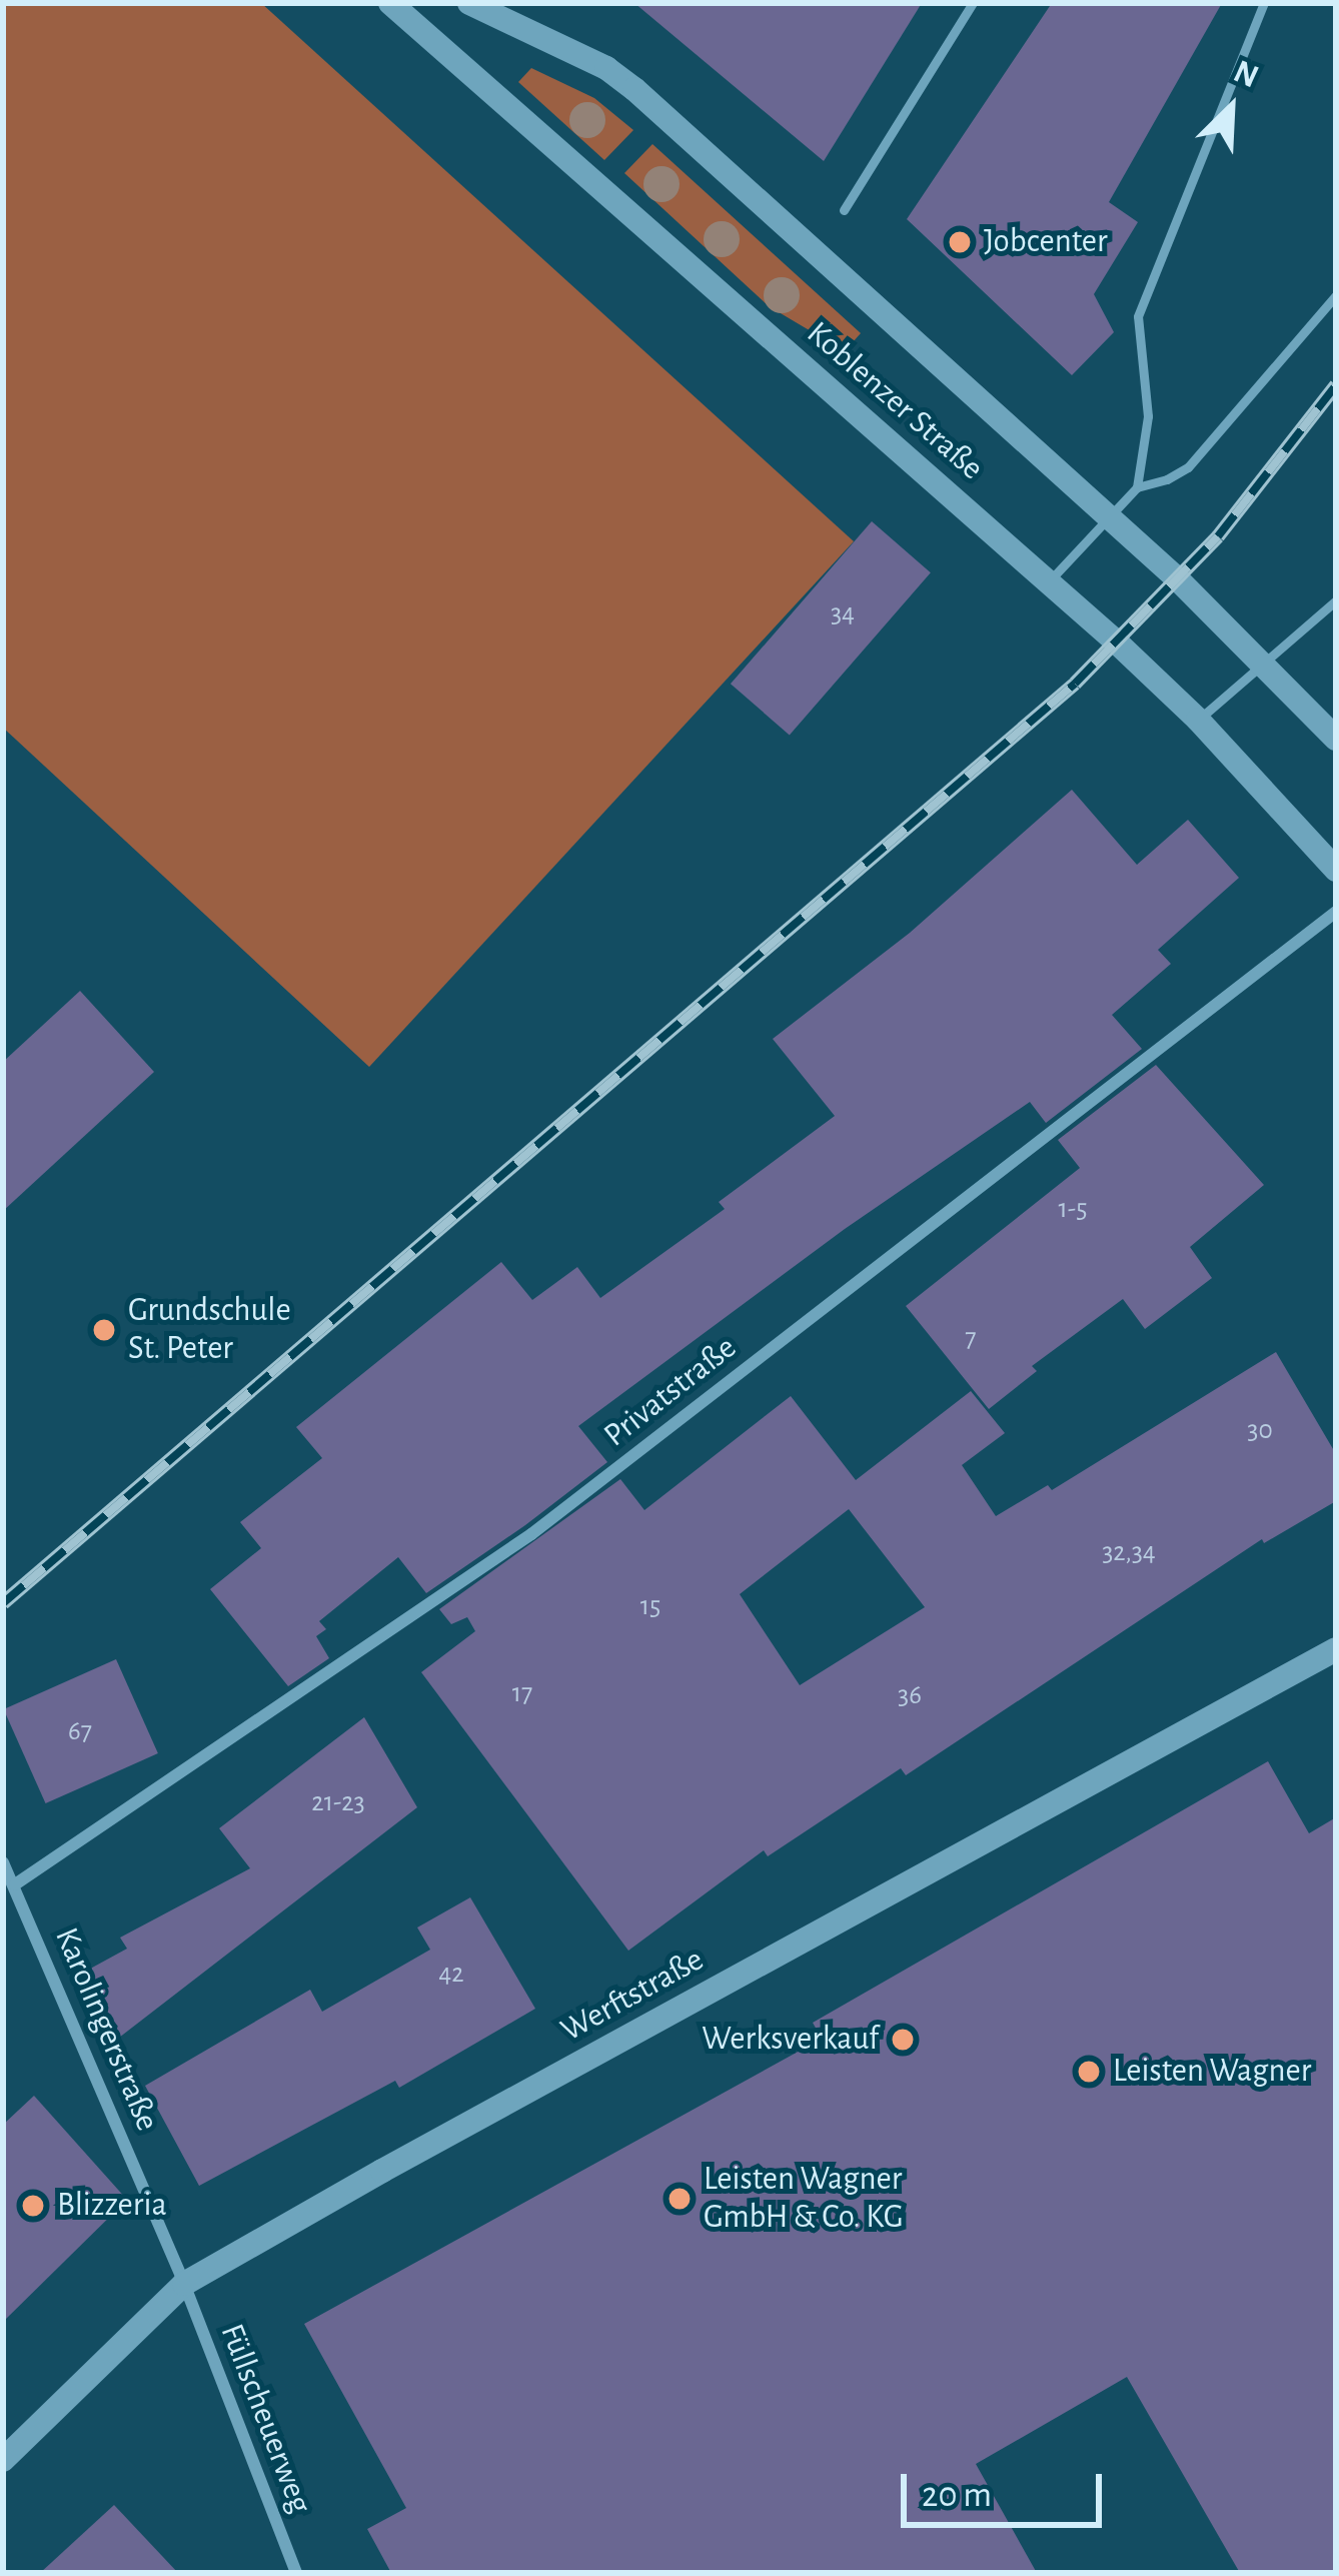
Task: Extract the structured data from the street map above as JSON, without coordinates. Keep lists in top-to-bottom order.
{
  "streets": {
    "street": [
      "Koblenzer Straße",
      "Privatstraße",
      "Werftstraße",
      "Karolingerstraße",
      "Füllscheuerweg"
    ]
  },
  "crossings": [
    ["Privatstraße", "Karolingerstraße"],
    ["Werftstraße", "Karolingerstraße"],
    ["Werftstraße", "Füllscheuerweg"],
    ["Karolingerstraße", "Füllscheuerweg"]
  ],
  "places": [
    "Jobcenter",
    "Grundschule St. Peter",
    "Werksverkauf",
    "Leisten Wagner",
    "Leisten Wagner GmbH & Co. KG",
    "Blizzeria"
  ],
  "house_numbers": [
    "34",
    "1-5",
    "7",
    "30",
    "32,34",
    "15",
    "17",
    "36",
    "67",
    "21-23",
    "42"
  ],
  "scale_bar": "20 m",
  "north": "top right"
}
